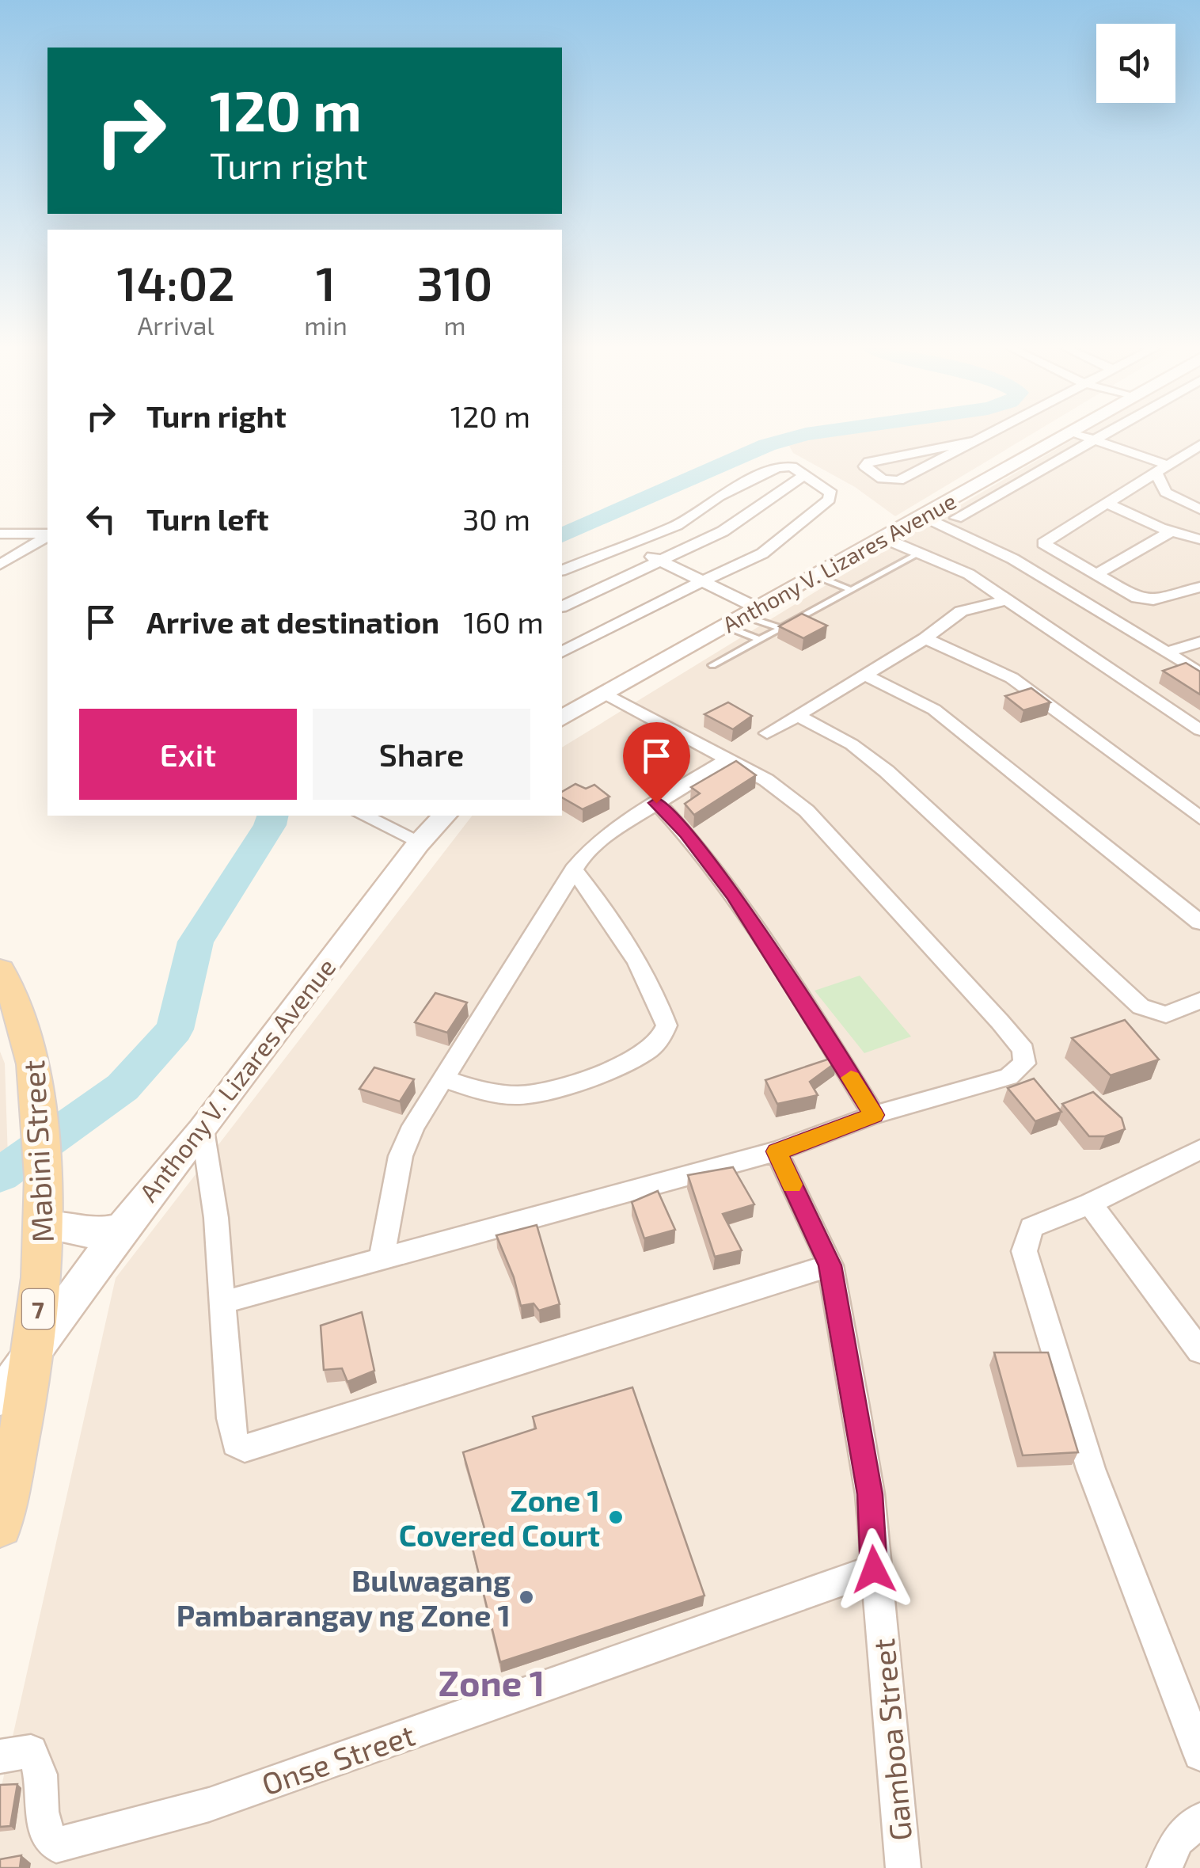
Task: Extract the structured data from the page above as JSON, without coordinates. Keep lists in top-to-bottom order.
{
  "streets": {
    "main road": ["Anthony V. Lizares Avenue", "Mabini Street", "7"],
    "street": ["Gamboa Street", "Onse Street"]
  },
  "crossings": [
    ["Anthony V. Lizares Avenue", "Mabini Street"],
    ["Gamboa Street", "Onse Street"]
  ],
  "districts": ["Zone 1"],
  "places": ["Zone 1 Covered Court", "Bulwagang Pambarangay ng Zone 1"],
  "page": {
    "turn": ["120 m", "Turn right"],
    "eta": [
      "14:02",
      "Arrival",
      "1",
      "min",
      "310",
      "m"
    ],
    "list": [
      {
        "name": "Turn right",
        "value": "120 m"
      },
      {
        "name": "Turn left",
        "value": "30 m"
      },
      {
        "name": "Arrive at destination",
        "value": "160 m"
      }
    ],
    "buttons": ["Exit", "Share"]
  }
}
